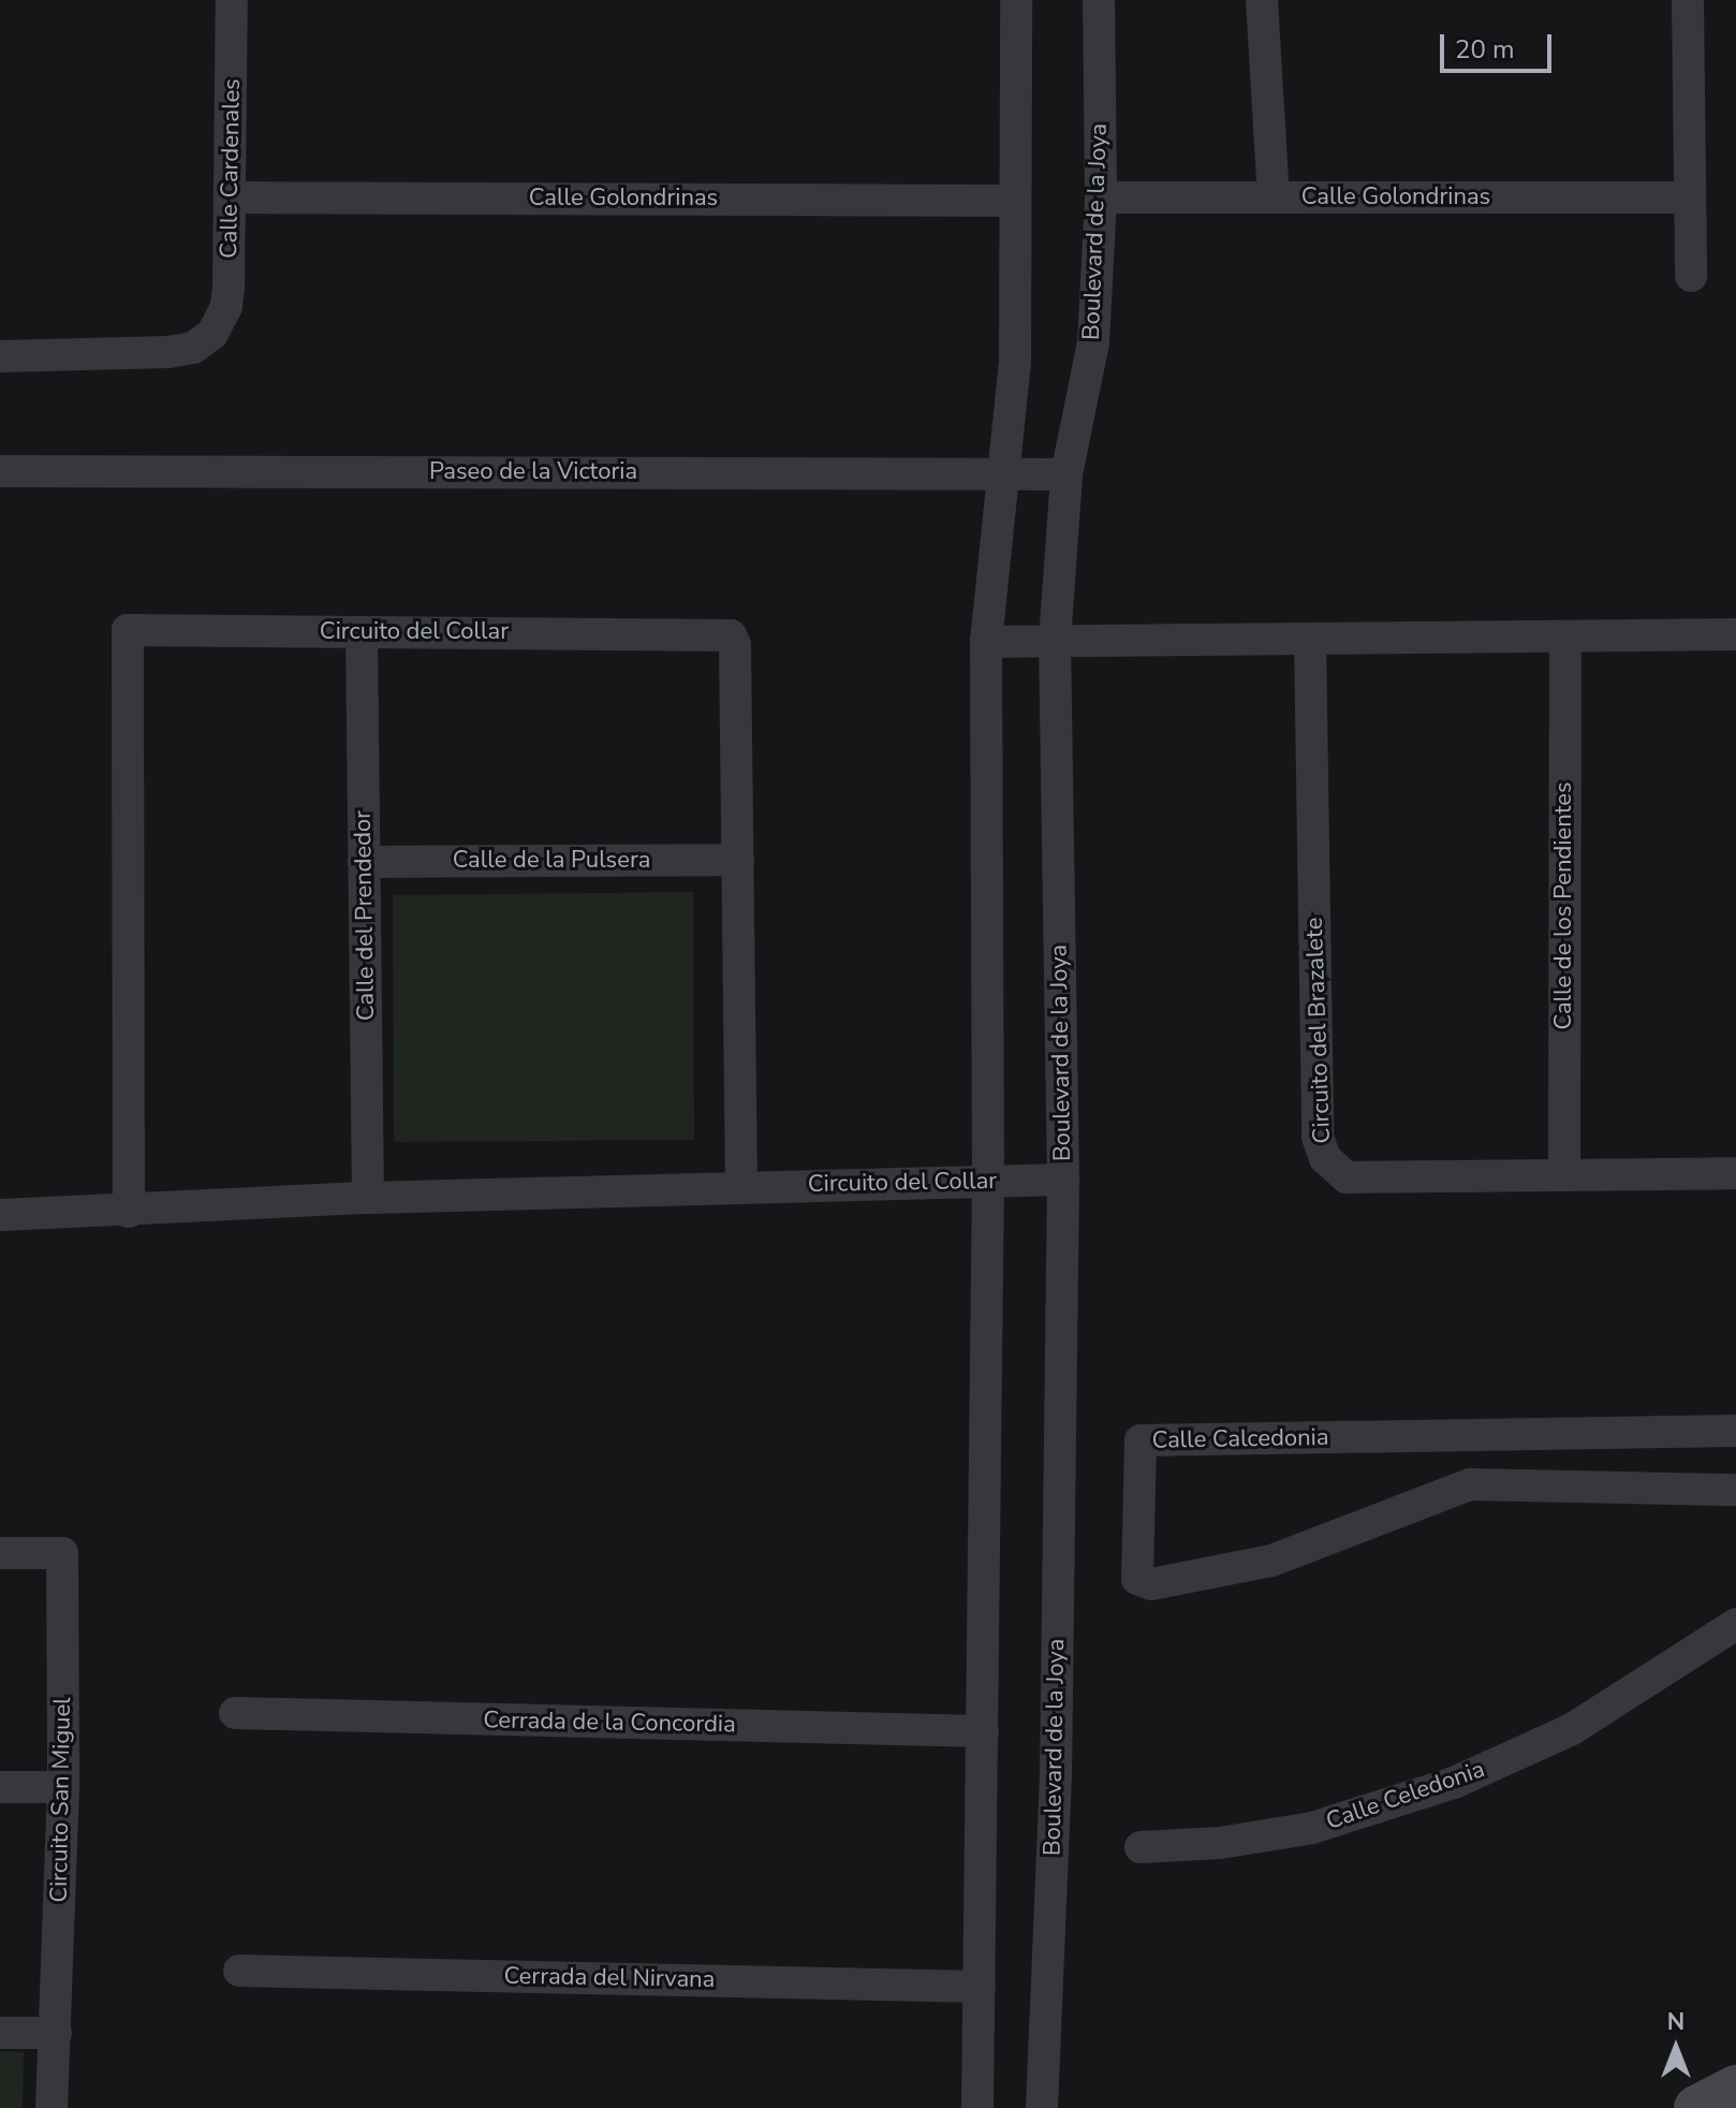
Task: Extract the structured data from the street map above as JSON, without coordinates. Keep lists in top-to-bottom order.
{
  "streets": {
    "street": [
      "Calle Cardenales",
      "Calle Golondrinas",
      "Boulevard de la Joya",
      "Paseo de la Victoria",
      "Circuito del Collar",
      "Calle de la Pulsera",
      "Calle de los Pendientes",
      "Calle del Prendedor",
      "Circuito del Brazalete",
      "Calle Calcedonia",
      "Cerrada de la Concordia",
      "Calle Celedonia",
      "Circuito San Miguel",
      "Cerrada del Nirvana"
    ]
  },
  "crossings": [
    ["Calle Cardenales", "Calle Golondrinas"],
    ["Calle Golondrinas", "Boulevard de la Joya"],
    ["Boulevard de la Joya", "Paseo de la Victoria"],
    ["Boulevard de la Joya", "Circuito del Collar"],
    ["Circuito del Collar", "Calle de la Pulsera"],
    ["Circuito del Collar", "Calle del Prendedor"],
    ["Calle de la Pulsera", "Calle del Prendedor"],
    ["Calle de los Pendientes", "Circuito del Brazalete"]
  ],
  "scale_bar": "20 m",
  "north": "top"
}
